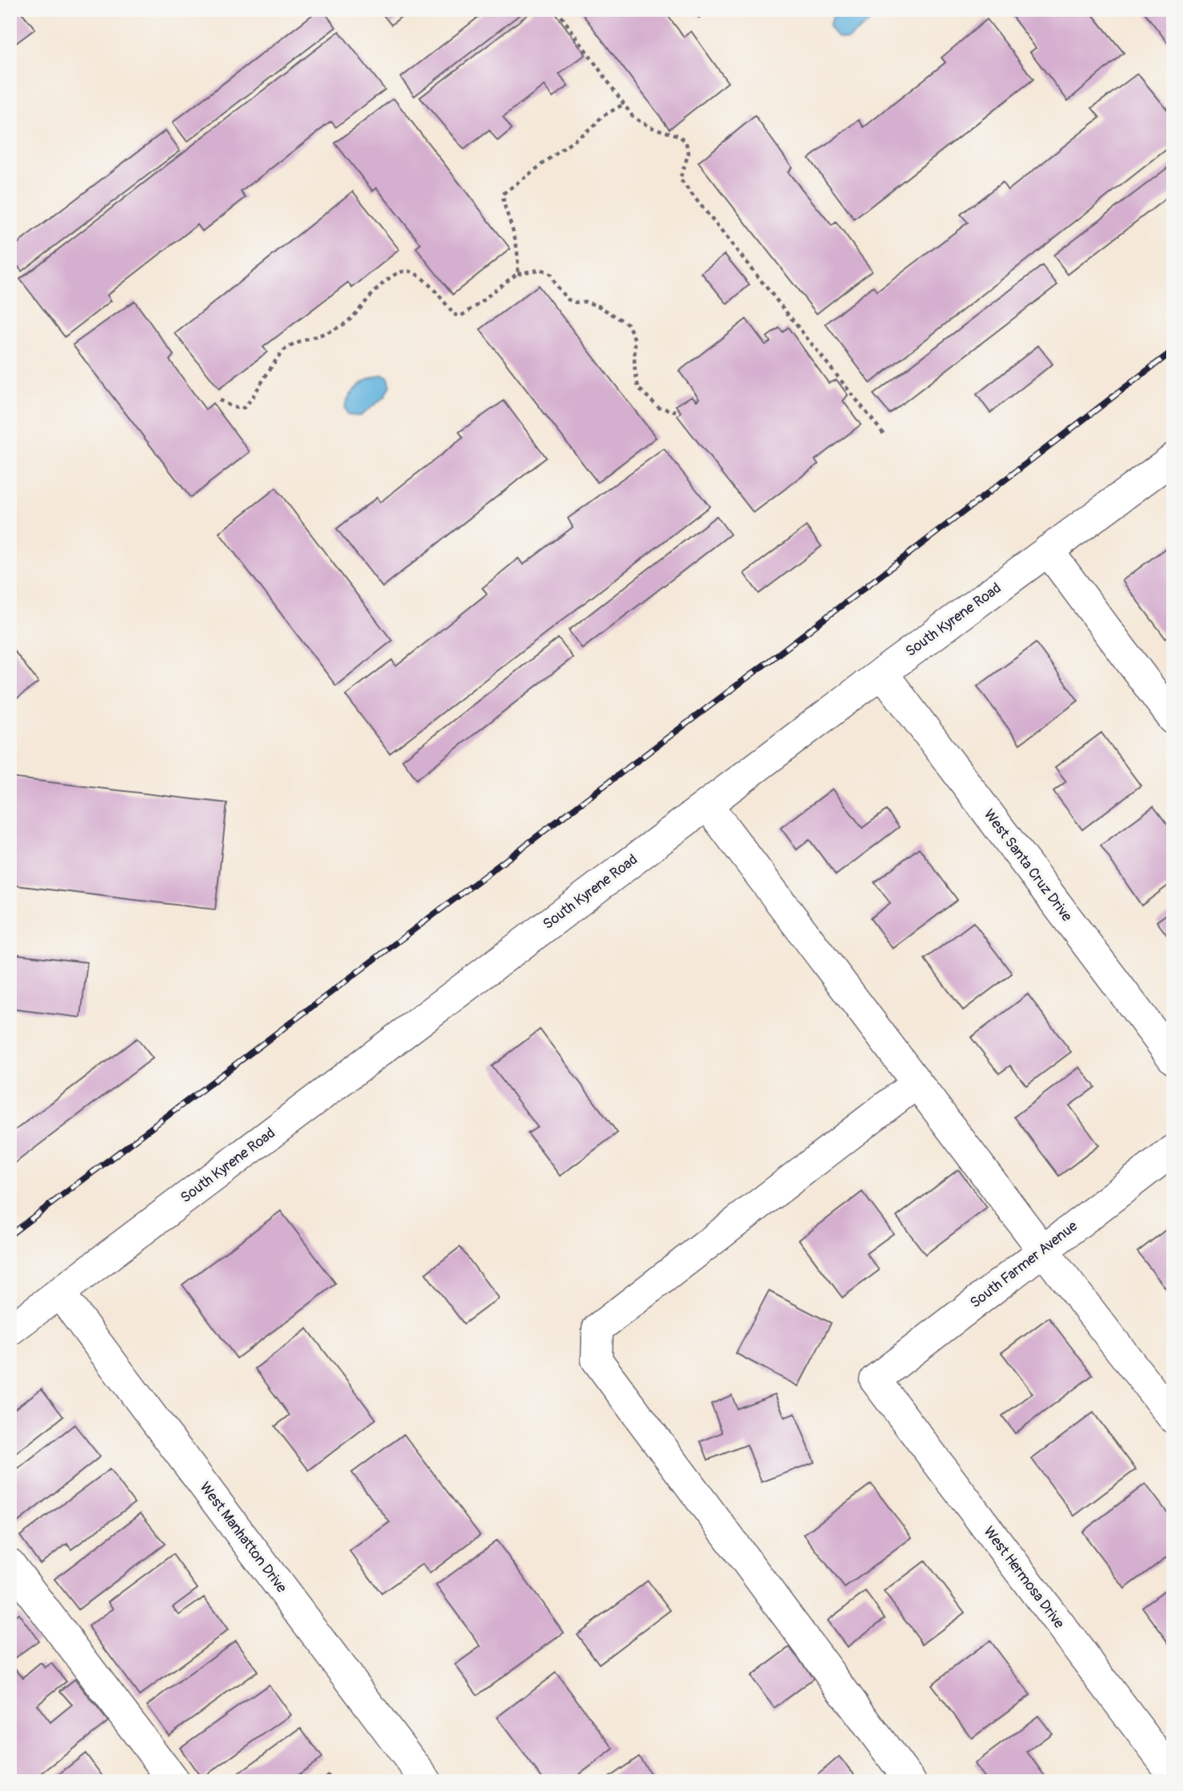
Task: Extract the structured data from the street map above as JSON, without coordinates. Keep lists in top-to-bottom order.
{
  "streets": {
    "street": [
      "South Kyrene Road",
      "West Santa Cruz Drive",
      "South Farmer Avenue",
      "West Manhatton Drive",
      "West Hermosa Drive"
    ]
  },
  "crossings": [
    ["South Kyrene Road", "West Santa Cruz Drive"],
    ["South Kyrene Road", "West Manhatton Drive"],
    ["South Farmer Avenue", "West Hermosa Drive"]
  ]
}
